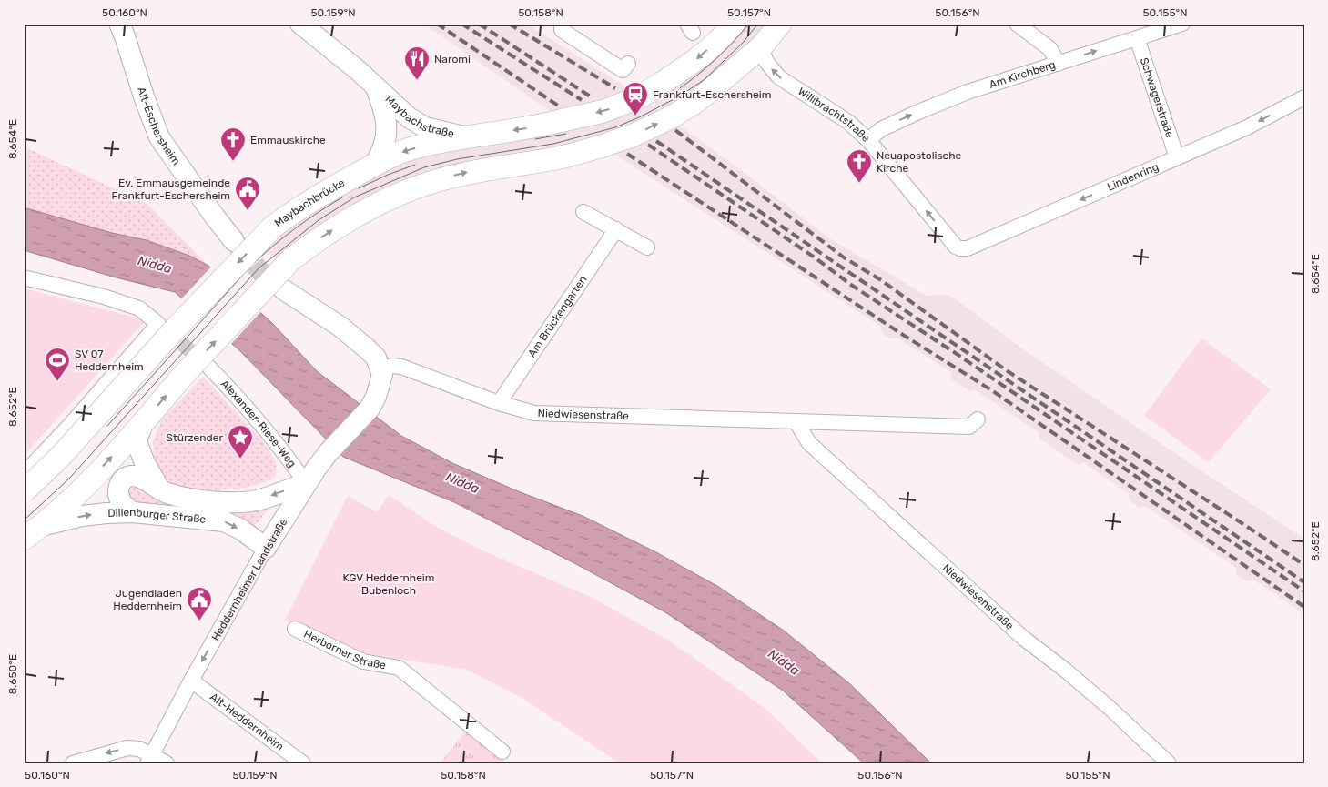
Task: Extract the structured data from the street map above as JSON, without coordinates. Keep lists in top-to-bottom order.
{
  "streets": {
    "main road": ["Maybachbrücke", "Dillenburger Straße"],
    "street": [
      "Am Kirchberg",
      "Schwagerstraße",
      "Maybachstraße",
      "Willibrachtstraße",
      "Alt-Eschersheim",
      "Lindenring",
      "Am Brückengarten",
      "Niedwiesenstraße",
      "Alexander-Riese-Weg",
      "Heddernheimer Landstraße",
      "Herborner Straße",
      "Alt-Heddernheim"
    ]
  },
  "crossings": [
    ["Am Kirchberg", "Schwagerstraße"],
    ["Am Kirchberg", "Willibrachtstraße"],
    ["Schwagerstraße", "Lindenring"],
    ["Maybachstraße", "Maybachbrücke"],
    ["Willibrachtstraße", "Lindenring"],
    ["Willibrachtstraße", "Dillenburger Straße"],
    ["Am Brückengarten", "Niedwiesenstraße"],
    ["Niedwiesenstraße", "Heddernheimer Landstraße"],
    ["Alexander-Riese-Weg", "Dillenburger Straße"],
    ["Alexander-Riese-Weg", "Heddernheimer Landstraße"],
    ["Dillenburger Straße", "Heddernheimer Landstraße"],
    ["Heddernheimer Landstraße", "Alt-Heddernheim"]
  ],
  "one_way": [
    "Am Kirchberg",
    "Willibrachtstraße",
    "Lindenring",
    "Maybachbrücke"
  ],
  "water": ["Nidda"],
  "parks": ["KGV Heddernheim Bubenloch"],
  "places": {
    "restaurant": ["Naromi"],
    "station": ["Frankfurt-Eschersheim"],
    "church": ["Emmauskirche", "Neuapostolische Kirche"],
    "public building": ["Ev. Emmausgemeinde Frankfurt-Eschersheim", "Jugendladen Heddernheim"],
    "sports": ["SV 07 Heddernheim"],
    "place": ["Stürzender"]
  },
  "coordinates": [
    "50.160°N",
    "50.159°N",
    "50.158°N",
    "50.157°N",
    "50.156°N",
    "50.155°N",
    "8.654°E",
    "8.652°E",
    "8.650°E"
  ]
}
